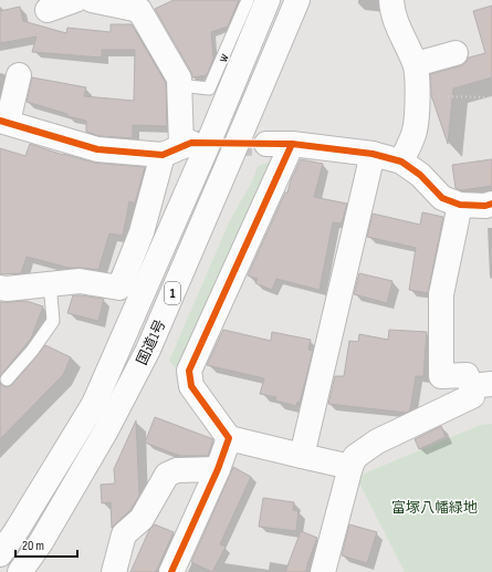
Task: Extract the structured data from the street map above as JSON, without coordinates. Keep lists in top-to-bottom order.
{
  "streets": {
    "main road": ["1", "国道1号"],
    "lane": ["w"]
  },
  "parks": ["富塚八幡緑地"],
  "scale_bar": "20 m"
}
